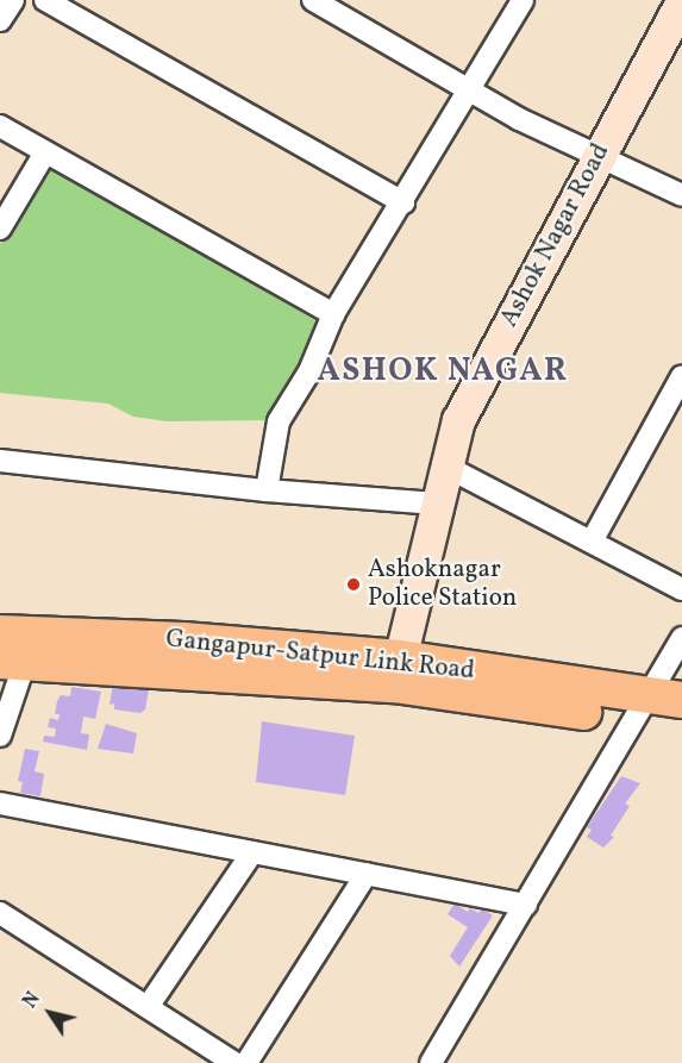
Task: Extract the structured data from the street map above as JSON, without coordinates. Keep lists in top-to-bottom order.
{
  "streets": {
    "main road": ["Gangapur-Satpur Link Road"],
    "street": ["Ashok Nagar Road"]
  },
  "crossings": [
    ["Ashok Nagar Road", "Gangapur-Satpur Link Road"]
  ],
  "districts": ["ASHOK NAGAR"],
  "places": ["Ashoknagar Police Station"],
  "north": "top left"
}
